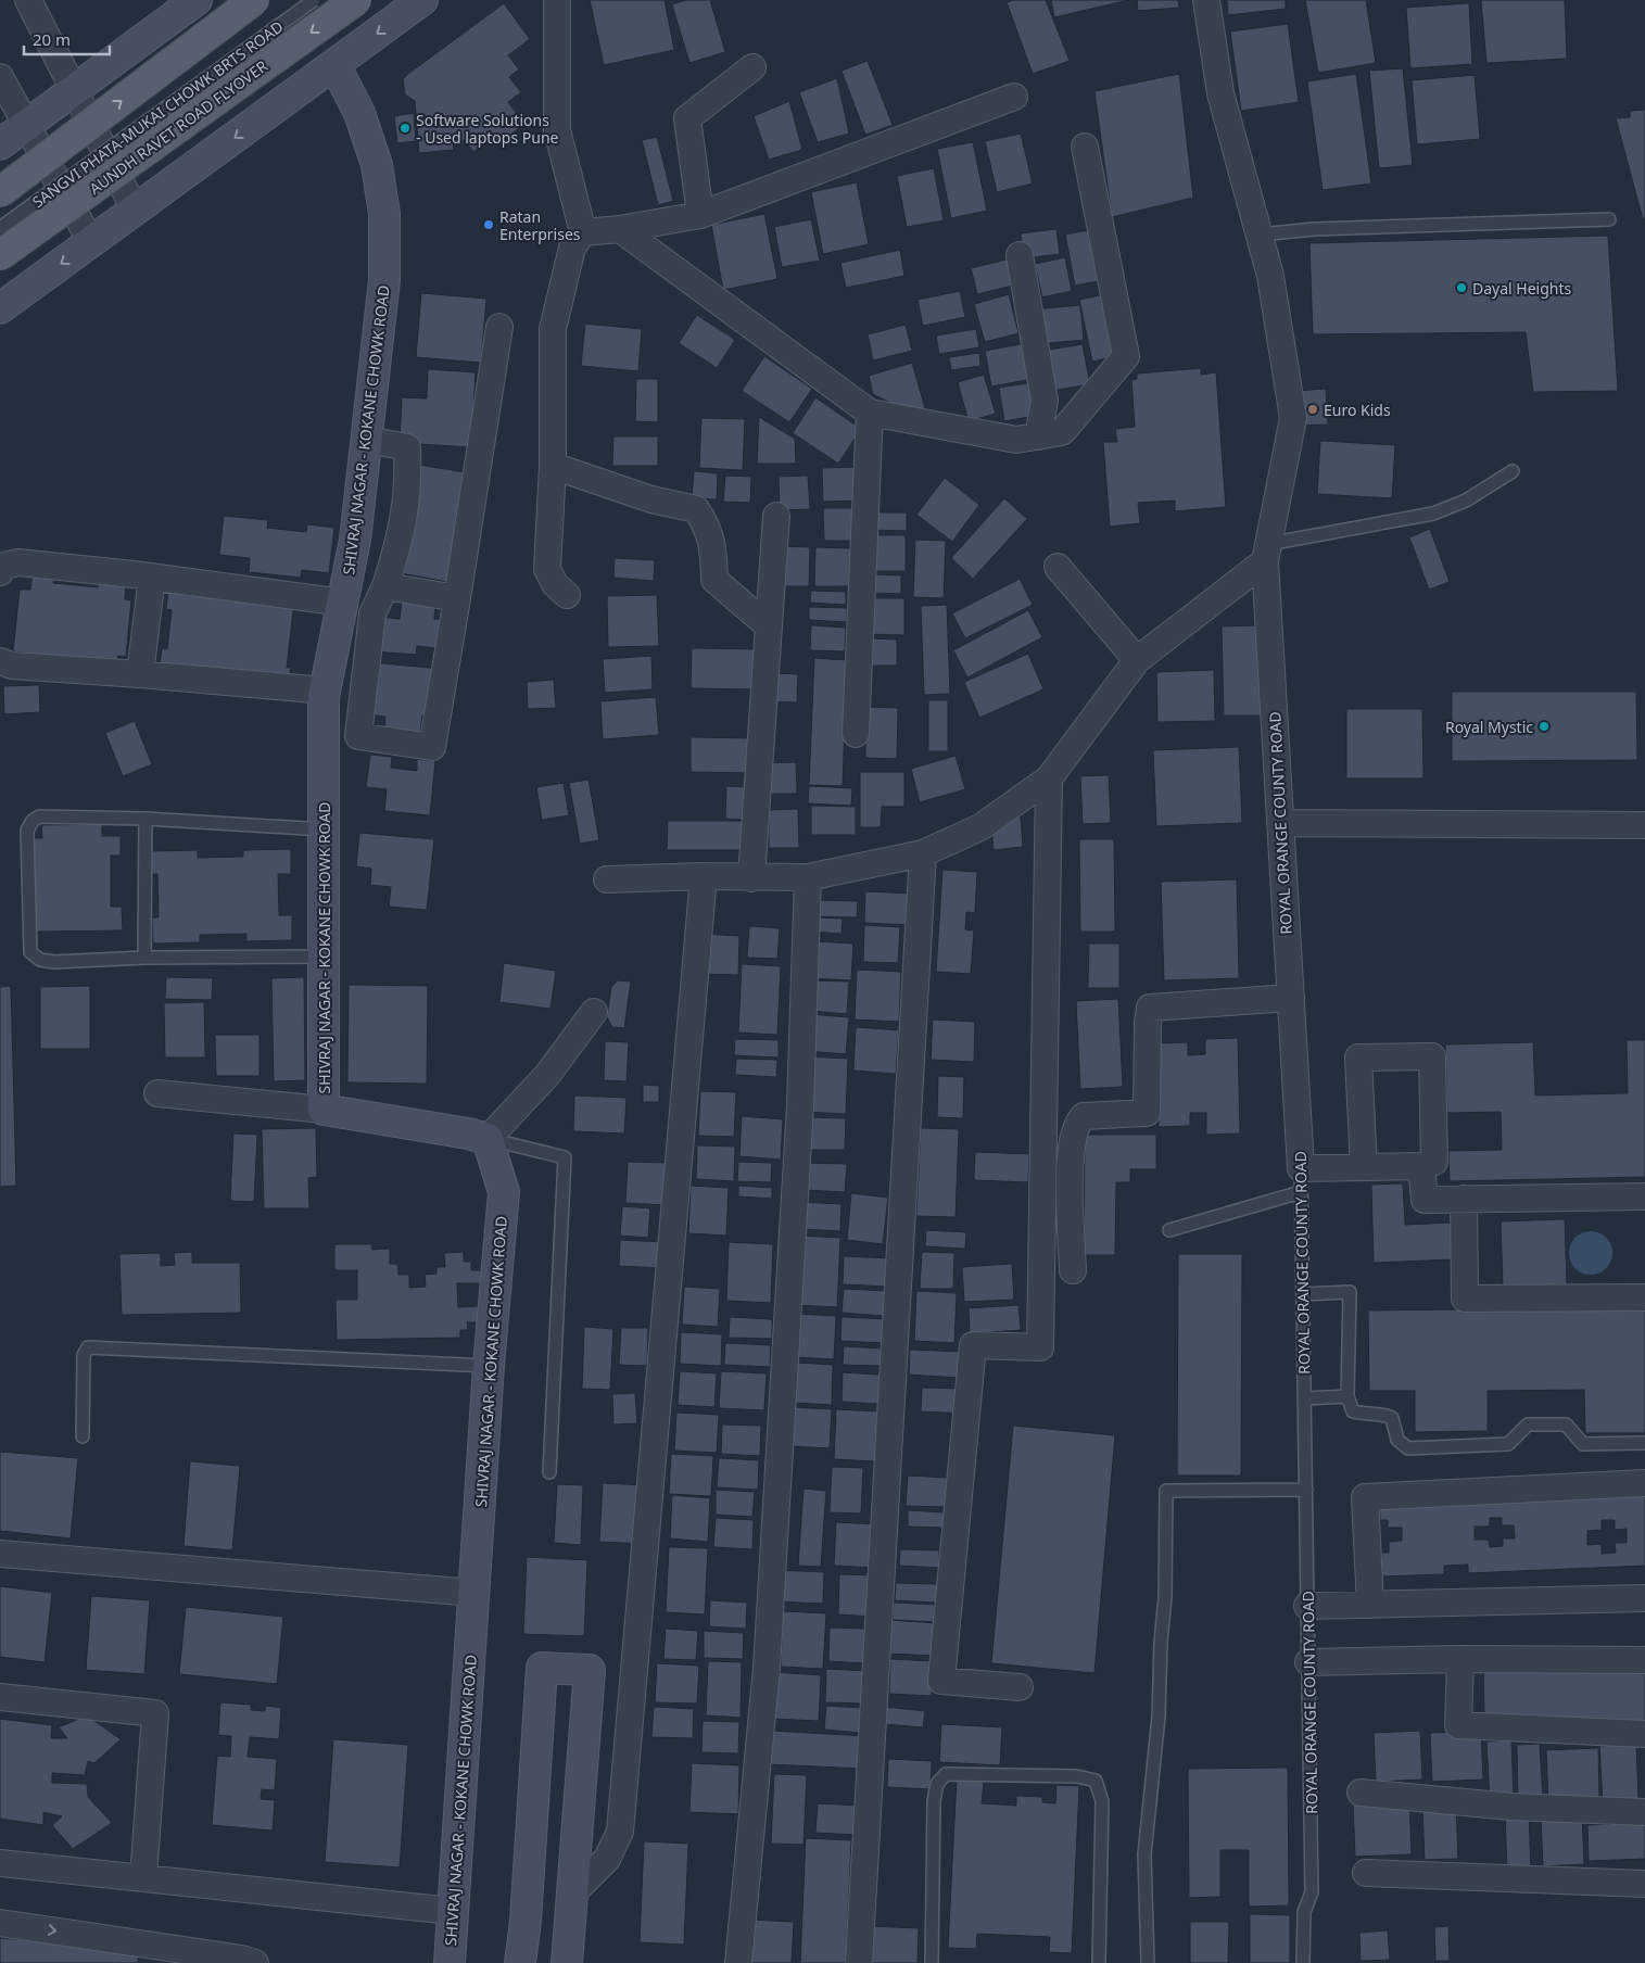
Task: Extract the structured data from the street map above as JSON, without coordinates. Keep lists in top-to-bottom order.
{
  "streets": {
    "main road": ["AUNDH RAVET ROAD FLYOVER"],
    "street": ["SHIVRAJ NAGAR - KOKANE CHOWK ROAD", "ROYAL ORANGE COUNTY ROAD"],
    "lane": ["SANGVI PHATA-MUKAI CHOWK BRTS ROAD"]
  },
  "places": [
    "Software Solutions - Used laptops Pune",
    "Ratan Enterprises",
    "Dayal Heights",
    "Euro Kids",
    "Royal Mystic"
  ],
  "scale_bar": "20 m"
}
